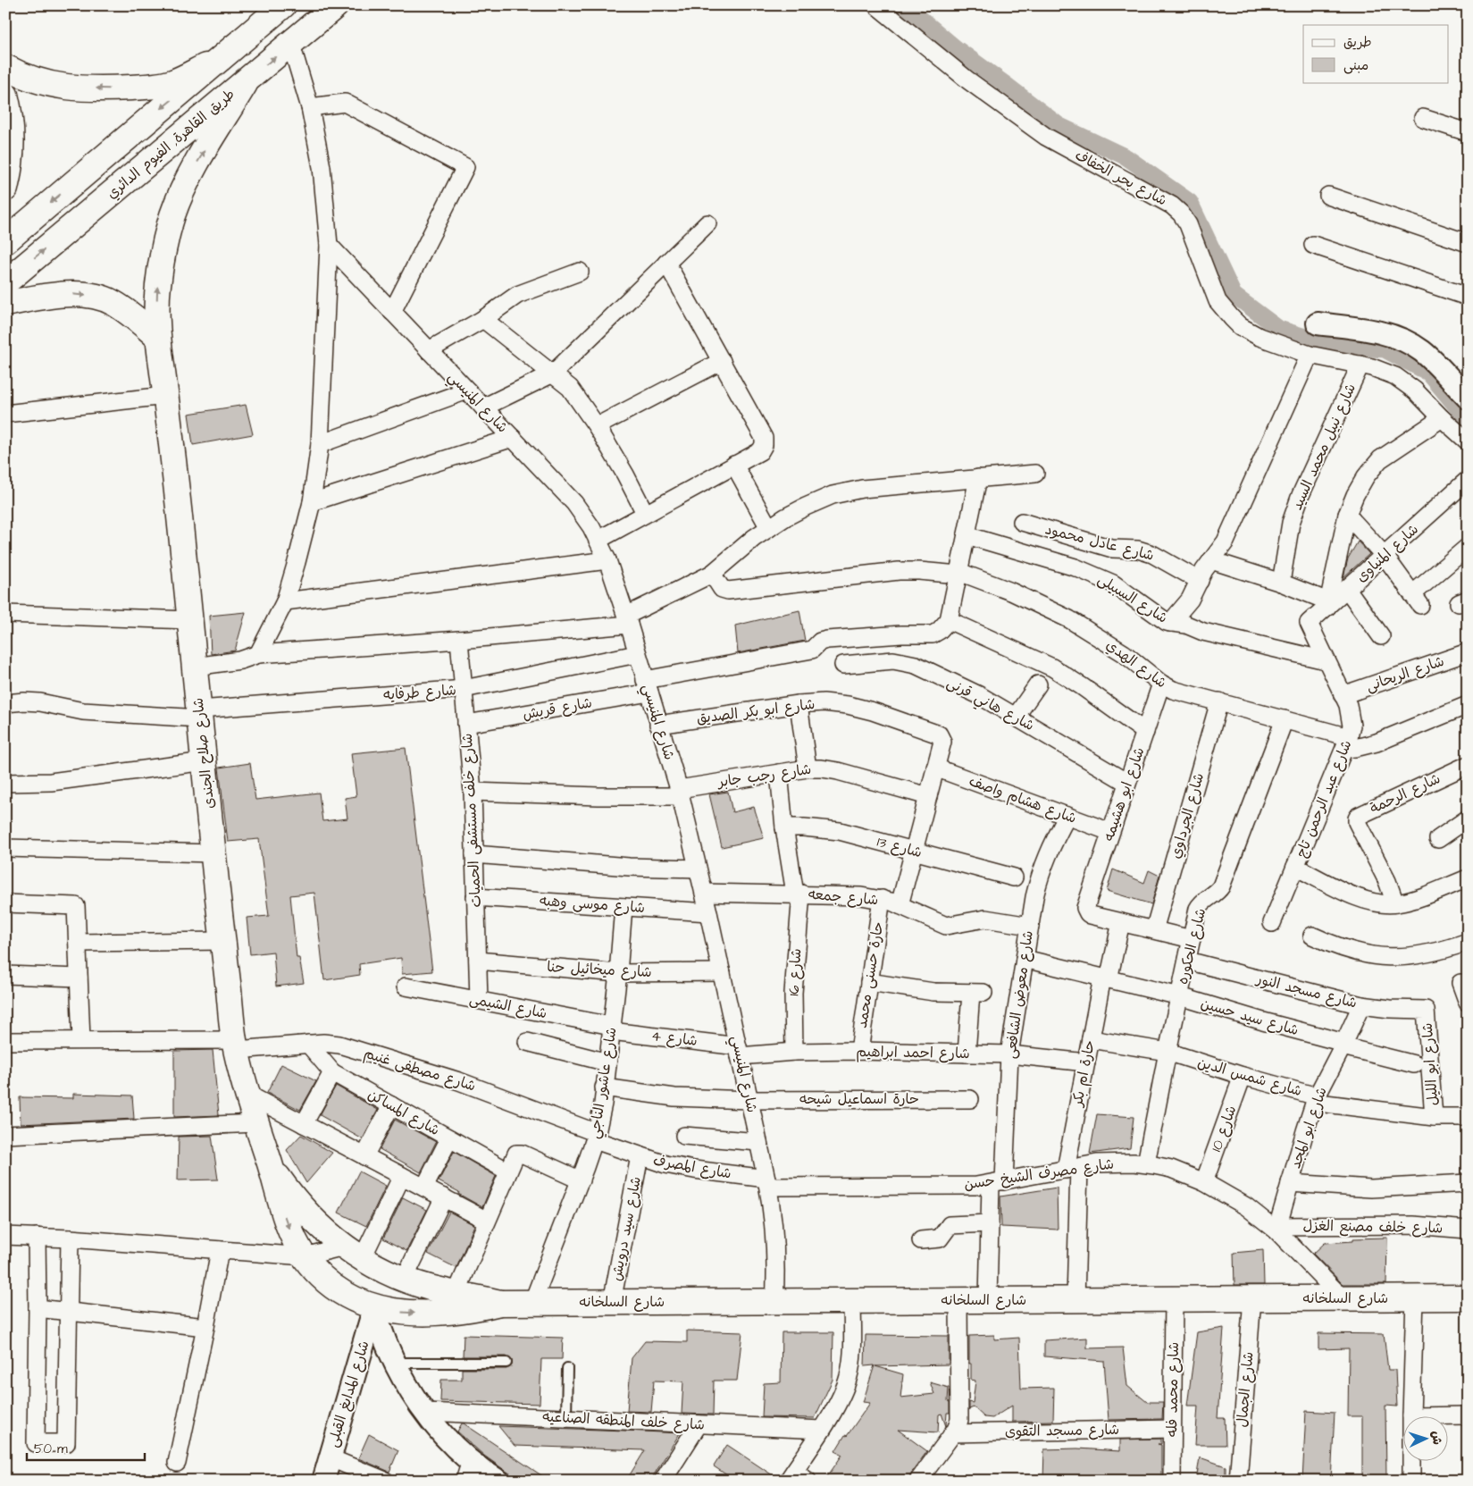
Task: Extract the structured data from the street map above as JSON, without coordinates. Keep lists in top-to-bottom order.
{
  "streets": {
    "main road": ["طريق القاهرة, الفيوم الدائري", "شارع صلاح الجندى", "شارع السلخانه"],
    "street": [
      "شارع بحر الخفاف",
      "شارع المنيسي",
      "شارع نبيل محمد السيد",
      "شارع عادل محمود",
      "شارع المنياوى",
      "شارع السبيلى",
      "شارع الهدي",
      "شارع الريحانى",
      "شارع طرفايه",
      "شارع هاني قرنى",
      "شارع قريش",
      "شارع ابو بكر الصديق",
      "شارع رجب جابر",
      "شارع الرحمة",
      "شارع ابو هشيمه",
      "شارع عبد الرحمن تاج",
      "شارع هشام واصف",
      "شارع الجرداوي",
      "شارع خلف مستشفى الحميات",
      "شارع 13",
      "شارع جمعه",
      "شارع موسى وهبه",
      "شارع الحكوره",
      "شارع ميخائيل حنا",
      "شارع 16",
      "حارة حسنى محمد",
      "شارع مسجد النور",
      "شارع معوض الشافعى",
      "شارع الشيمى",
      "شارع سيد حسين",
      "شارع 4",
      "شارع احمد ابراهيم",
      "شارع ابو الليل",
      "شارع مصطفى غنيم",
      "حارة ام بكر",
      "شارع شمس الدين",
      "شارع عاشور الناجي",
      "حارة اسماعيل شيحه",
      "شارع المساكن",
      "شارع ابو المجد",
      "شارع 10",
      "شارع المصرف",
      "شارع مصرف الشيخ حسن",
      "شارع خلف مصنع الغزل",
      "شارع سيد درويش",
      "شارع محمد فله",
      "شارع الجمال",
      "شارع المدابغ القبلى",
      "شارع خلف المنطقه الصناعيه",
      "شارع مسجد التقوى"
    ]
  },
  "crossings": [
    ["طريق القاهرة, الفيوم الدائري", "شارع صلاح الجندى"],
    ["شارع بحر الخفاف", "شارع نبيل محمد السيد"],
    ["شارع المنيسي", "شارع طرفايه"],
    ["شارع المنيسي", "شارع قريش"],
    ["شارع المنيسي", "شارع ابو بكر الصديق"],
    ["شارع المنيسي", "شارع رجب جابر"],
    ["شارع المنيسي", "شارع جمعه"],
    ["شارع المنيسي", "شارع موسى وهبه"],
    ["شارع المنيسي", "شارع ميخائيل حنا"],
    ["شارع المنيسي", "شارع 4"],
    ["شارع المنيسي", "شارع احمد ابراهيم"],
    ["شارع المنيسي", "حارة اسماعيل شيحه"],
    ["شارع المنيسي", "شارع المصرف"],
    ["شارع المنيسي", "شارع مصرف الشيخ حسن"],
    ["شارع المنيسي", "شارع السلخانه"],
    ["شارع المنياوى", "شارع عبد الرحمن تاج"],
    ["شارع السبيلى", "شارع عبد الرحمن تاج"],
    ["شارع الهدي", "شارع ابو هشيمه"],
    ["شارع الهدي", "شارع عبد الرحمن تاج"],
    ["شارع الهدي", "شارع الجرداوي"],
    ["شارع الهدي", "شارع الحكوره"],
    ["شارع الريحانى", "شارع عبد الرحمن تاج"],
    ["شارع طرفايه", "شارع صلاح الجندى"],
    ["شارع طرفايه", "شارع خلف مستشفى الحميات"],
    ["شارع هاني قرنى", "شارع ابو هشيمه"],
    ["شارع قريش", "شارع خلف مستشفى الحميات"],
    ["شارع ابو بكر الصديق", "شارع رجب جابر"],
    ["شارع ابو بكر الصديق", "شارع هشام واصف"],
    ["شارع ابو بكر الصديق", "شارع 13"],
    ["شارع ابو بكر الصديق", "شارع جمعه"],
    ["شارع صلاح الجندى", "شارع مصطفى غنيم"],
    ["شارع صلاح الجندى", "شارع السلخانه"],
    ["شارع صلاح الجندى", "شارع المدابغ القبلى"],
    ["شارع رجب جابر", "شارع خلف مستشفى الحميات"],
    ["شارع رجب جابر", "شارع 16"],
    ["شارع ابو هشيمه", "شارع هشام واصف"],
    ["شارع ابو هشيمه", "حارة ام بكر"],
    ["شارع هشام واصف", "شارع معوض الشافعى"],
    ["شارع خلف مستشفى الحميات", "شارع موسى وهبه"],
    ["شارع خلف مستشفى الحميات", "شارع ميخائيل حنا"],
    ["شارع خلف مستشفى الحميات", "شارع الشيمى"],
    ["شارع 13", "شارع 16"],
    ["شارع جمعه", "شارع 16"],
    ["شارع جمعه", "حارة حسنى محمد"],
    ["شارع جمعه", "شارع معوض الشافعى"],
    ["شارع موسى وهبه", "شارع عاشور الناجي"],
    ["شارع الحكوره", "شارع مسجد النور"],
    ["شارع الحكوره", "شارع سيد حسين"],
    ["شارع الحكوره", "شارع شمس الدين"],
    ["شارع الحكوره", "شارع مصرف الشيخ حسن"],
    ["شارع ميخائيل حنا", "شارع عاشور الناجي"],
    ["شارع 16", "شارع احمد ابراهيم"],
    ["حارة حسنى محمد", "شارع احمد ابراهيم"],
    ["شارع مسجد النور", "شارع ابو الليل"],
    ["شارع مسجد النور", "شارع ابو المجد"],
    ["شارع معوض الشافعى", "شارع سيد حسين"],
    ["شارع معوض الشافعى", "شارع احمد ابراهيم"],
    ["شارع معوض الشافعى", "شارع مصرف الشيخ حسن"],
    ["شارع معوض الشافعى", "شارع السلخانه"],
    ["شارع الشيمى", "شارع 4"],
    ["شارع الشيمى", "شارع عاشور الناجي"],
    ["شارع سيد حسين", "حارة ام بكر"],
    ["شارع سيد حسين", "شارع ابو المجد"],
    ["شارع 4", "شارع احمد ابراهيم"],
    ["شارع 4", "شارع عاشور الناجي"],
    ["شارع احمد ابراهيم", "حارة ام بكر"],
    ["شارع ابو الليل", "شارع شمس الدين"],
    ["شارع مصطفى غنيم", "شارع عاشور الناجي"],
    ["شارع مصطفى غنيم", "شارع المساكن"],
    ["شارع مصطفى غنيم", "شارع المصرف"],
    ["حارة ام بكر", "شارع شمس الدين"],
    ["حارة ام بكر", "شارع مصرف الشيخ حسن"],
    ["حارة ام بكر", "شارع السلخانه"],
    ["شارع شمس الدين", "شارع ابو المجد"],
    ["شارع شمس الدين", "شارع 10"],
    ["شارع عاشور الناجي", "حارة اسماعيل شيحه"],
    ["شارع عاشور الناجي", "شارع المصرف"],
    ["شارع عاشور الناجي", "شارع السلخانه"],
    ["شارع ابو المجد", "شارع مصرف الشيخ حسن"],
    ["شارع ابو المجد", "شارع خلف مصنع الغزل"],
    ["شارع 10", "شارع مصرف الشيخ حسن"],
    ["شارع المصرف", "شارع مصرف الشيخ حسن"],
    ["شارع المصرف", "شارع سيد درويش"],
    ["شارع مصرف الشيخ حسن", "شارع خلف مصنع الغزل"],
    ["شارع مصرف الشيخ حسن", "شارع السلخانه"],
    ["شارع سيد درويش", "شارع السلخانه"],
    ["شارع السلخانه", "شارع محمد فله"],
    ["شارع السلخانه", "شارع الجمال"],
    ["شارع محمد فله", "شارع مسجد التقوى"]
  ],
  "legend": ["طريق", "مبنى"],
  "scale_bar": "50 m",
  "north": "right"
}
